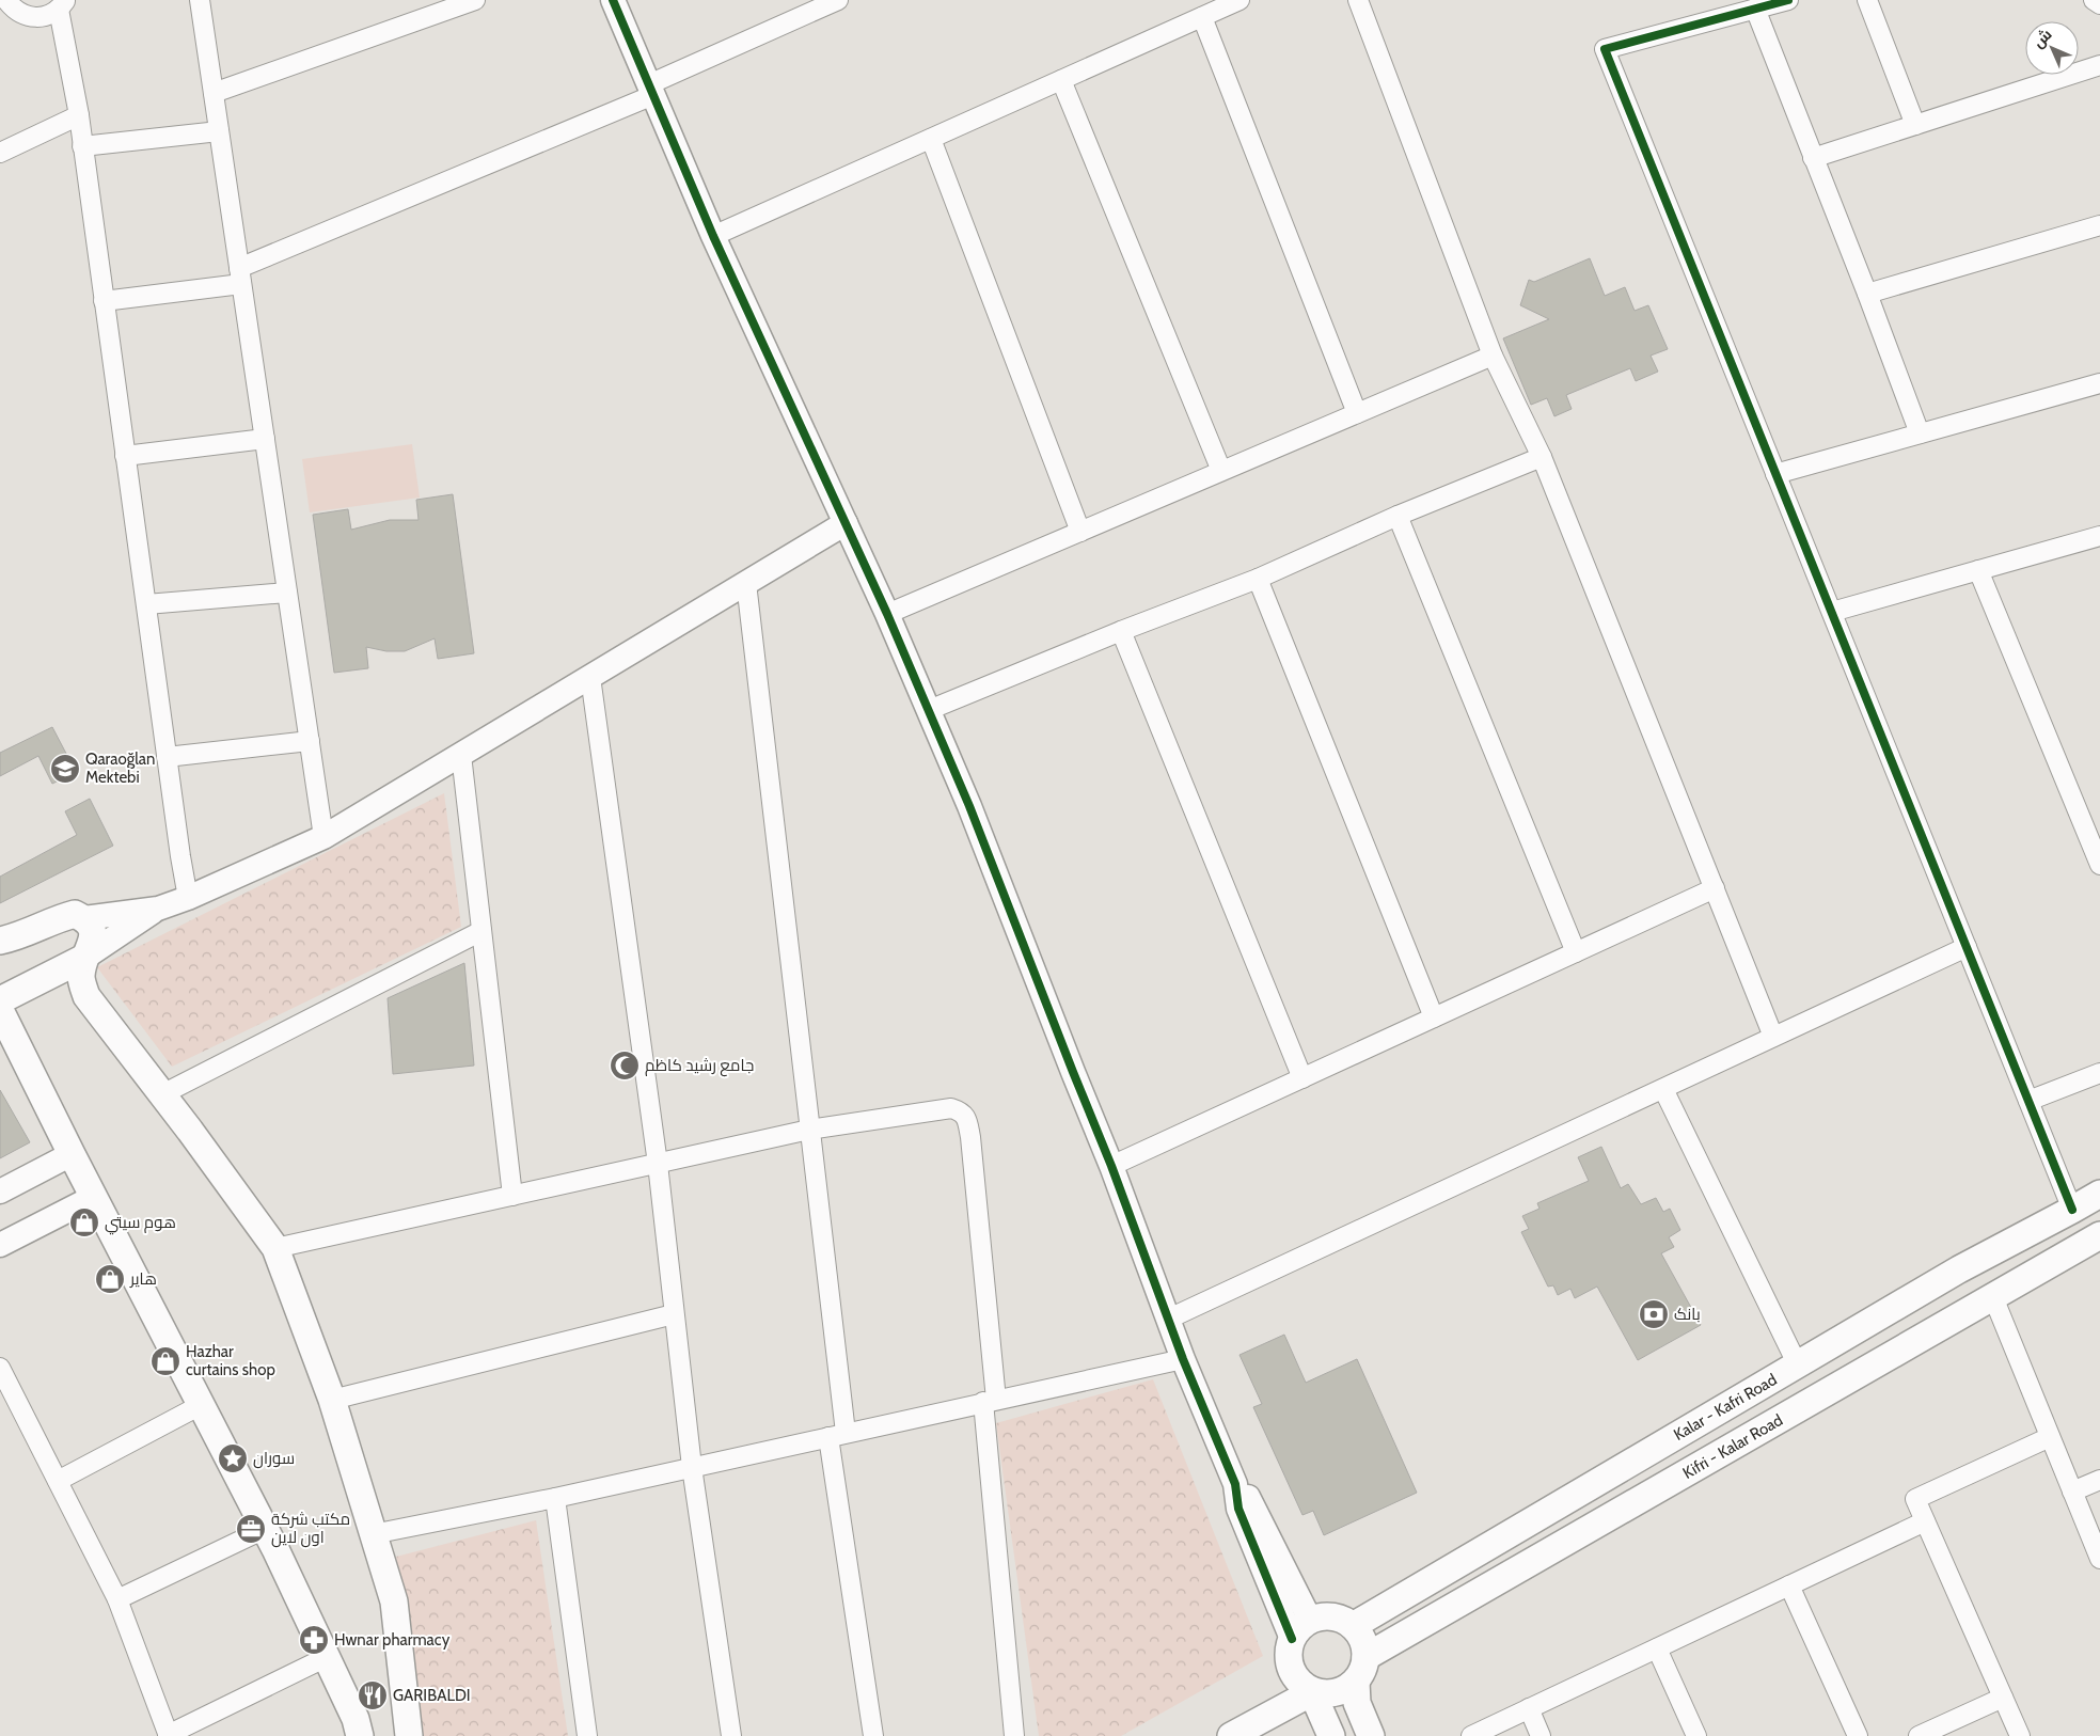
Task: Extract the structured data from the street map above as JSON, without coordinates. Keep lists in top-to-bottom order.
{
  "streets": {
    "main road": ["Kalar - Kafri Road", "Kifri - Kalar Road"]
  },
  "crossings": [
    ["Kalar - Kafri Road", "Kifri - Kalar Road"]
  ],
  "places": {
    "school or university": ["Qaraoğlan Mektebi"],
    "mosque": ["جامع رشيد كاظم"],
    "shop": ["هوم سيتي", "هاير", "Hazhar curtains shop"],
    "bank": ["بانک"],
    "place": ["سوران"],
    "office": ["مكتب شركة اون لاين"],
    "pharmacy": ["Hwnar pharmacy"],
    "restaurant": ["GARIBALDI"]
  },
  "north": "top left"
}
